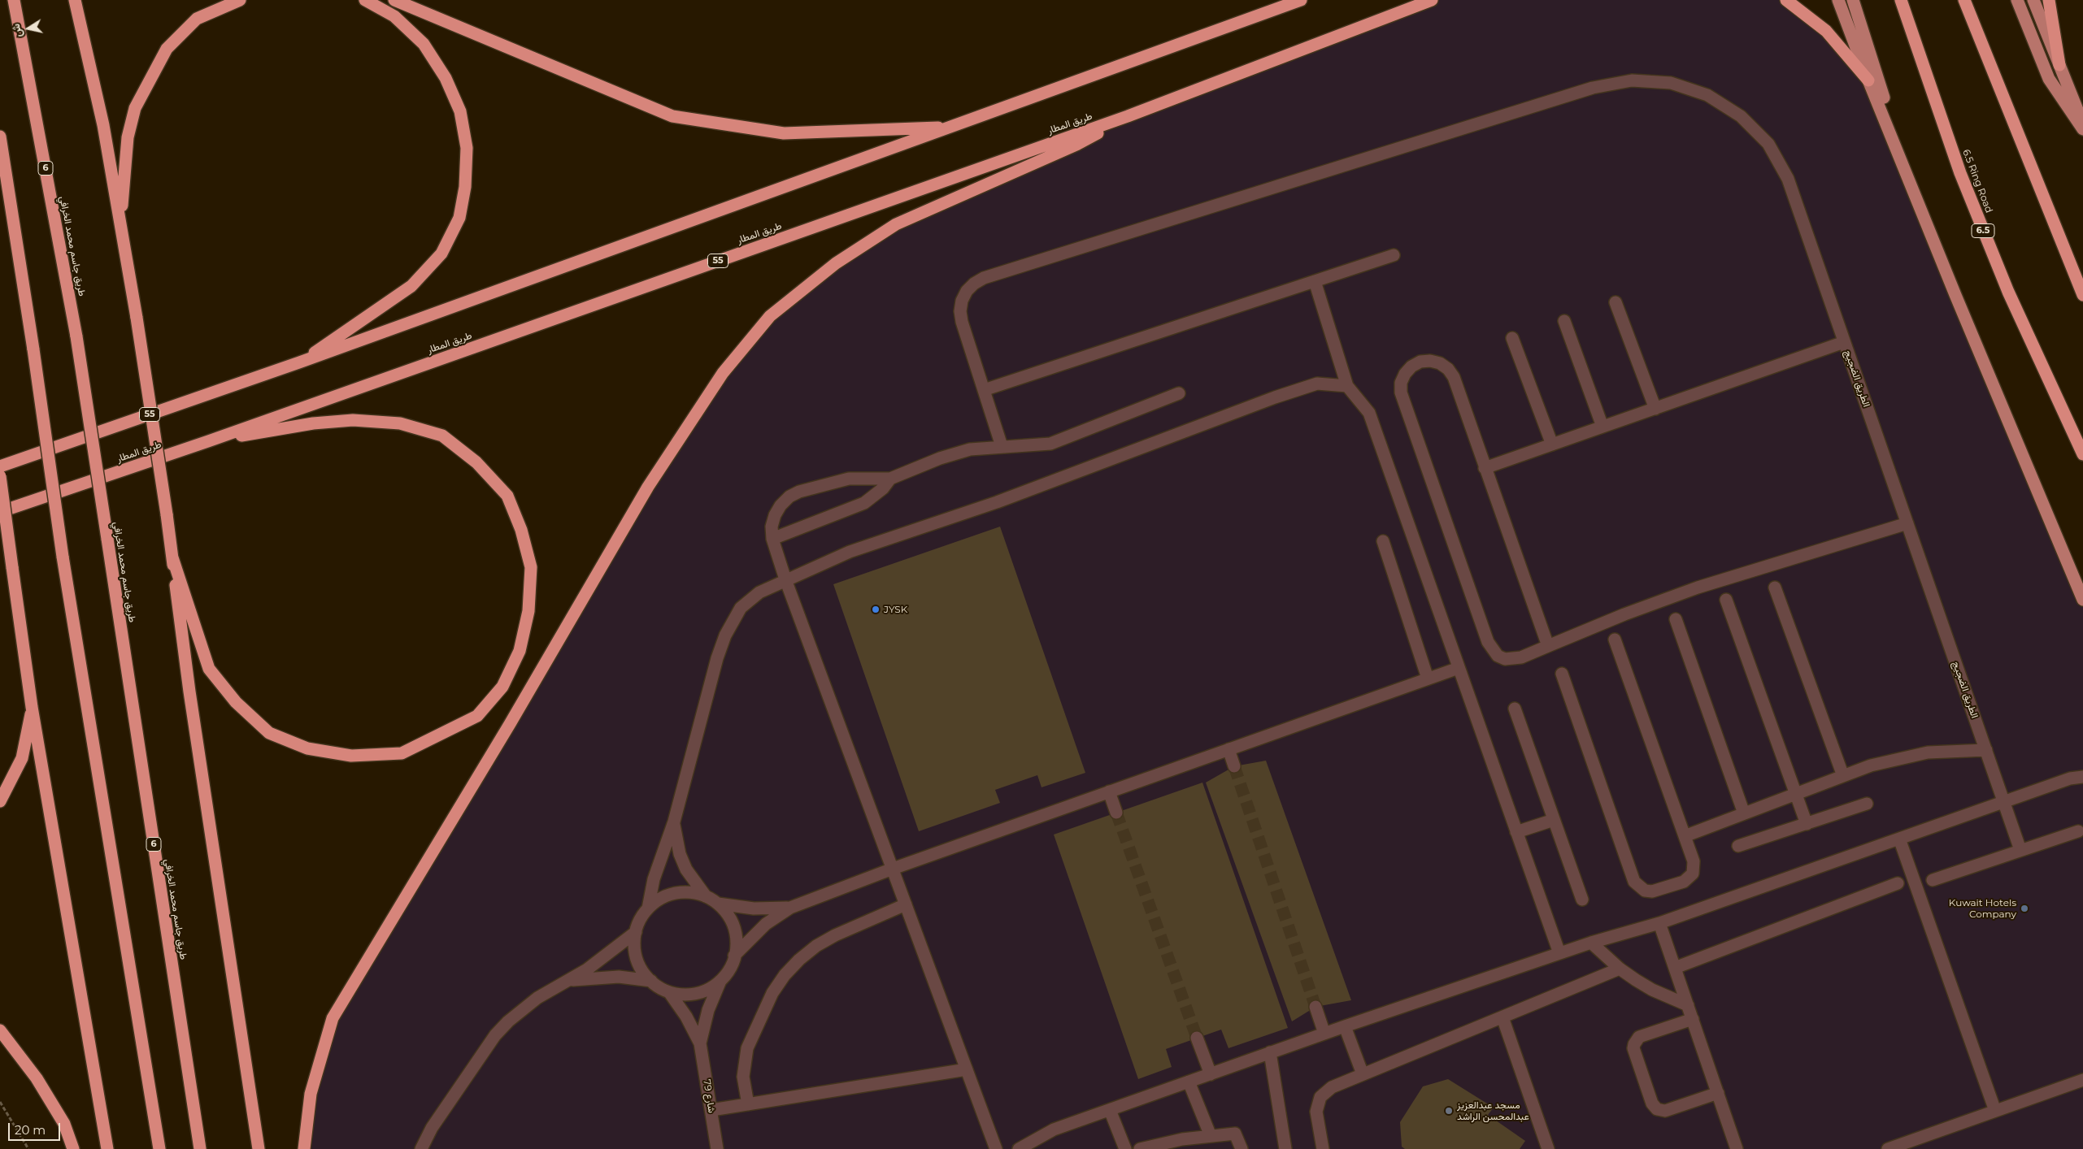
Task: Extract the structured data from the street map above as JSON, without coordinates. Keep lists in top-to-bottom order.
{
  "streets": {
    "highway": [
      "طريق المطار",
      "6",
      "6.5 Ring Road",
      "6.5",
      "طريق جاسم محمد الخرافي",
      "55"
    ],
    "street": ["الطريق الضجيج", "شارع 79"]
  },
  "places": ["JYSK", "Kuwait Hotels Company", "مسجد عبدالعزيز عبدالمحسن الراشد"],
  "scale_bar": "20 m",
  "north": "left"
}
